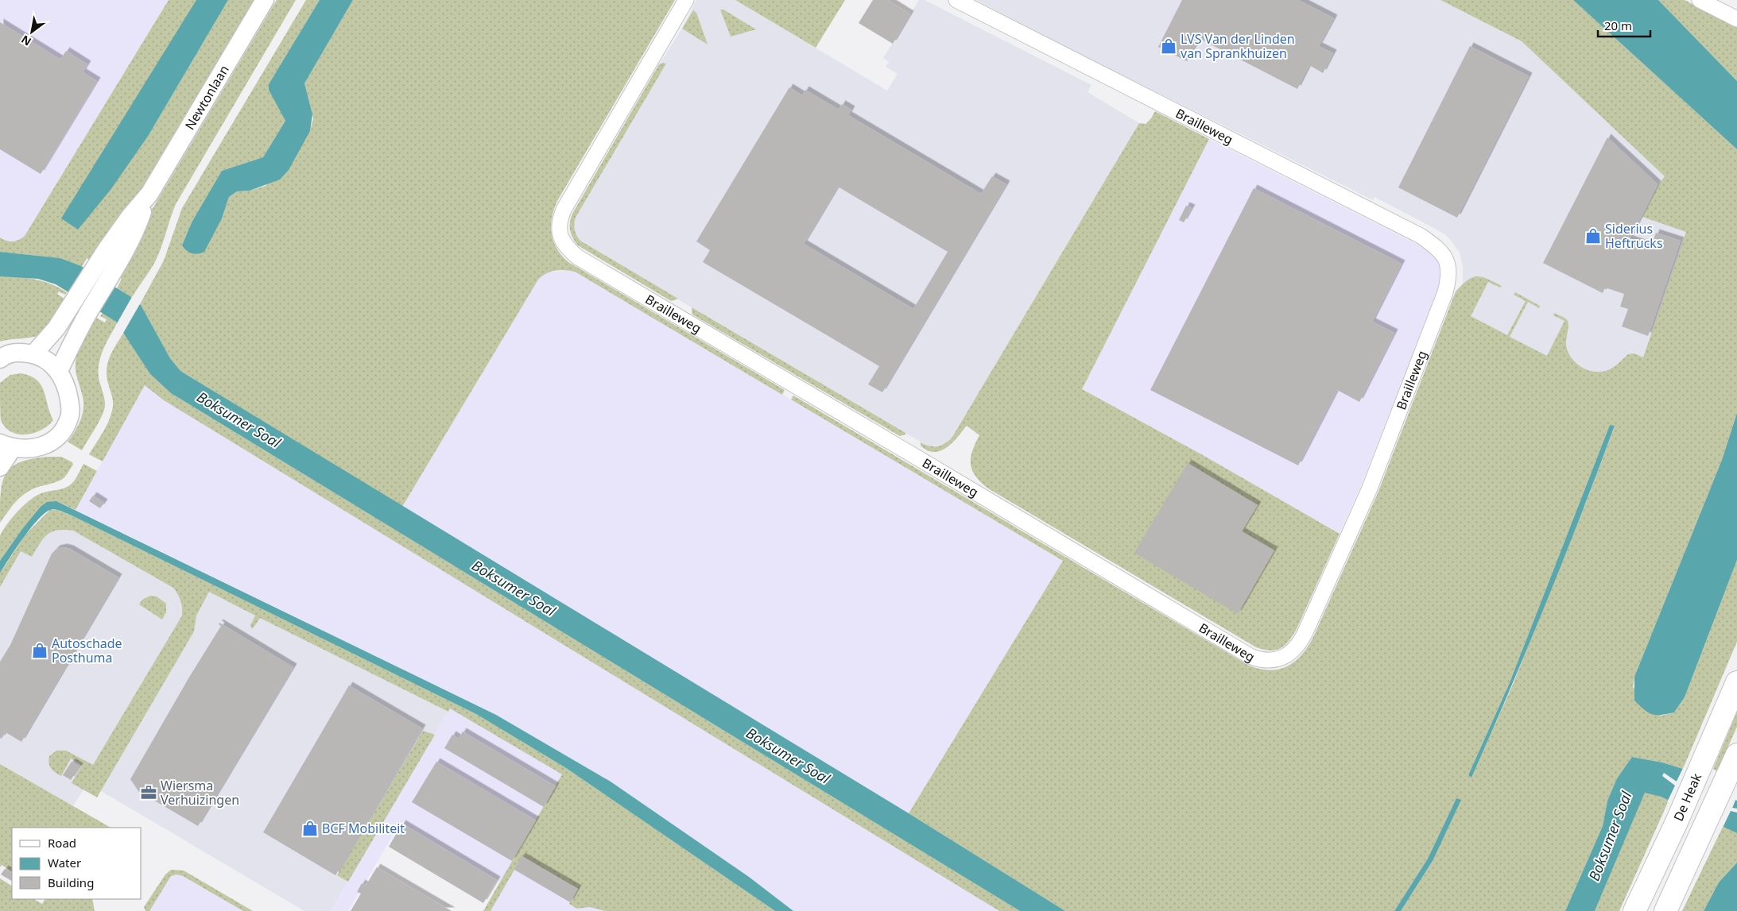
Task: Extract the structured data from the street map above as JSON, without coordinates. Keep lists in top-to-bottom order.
{
  "streets": {
    "highway": ["De Heak"],
    "street": ["Newtonlaan", "Brailleweg"]
  },
  "water": ["Boksumer Soal"],
  "places": {
    "shop": [
      "LVS Van der Linden van Sprankhuizen",
      "Siderius Heftrucks",
      "Autoschade Posthuma",
      "BCF Mobiliteit"
    ],
    "office": ["Wiersma Verhuizingen"]
  },
  "legend": ["Road", "Water", "Building"],
  "scale_bar": "20 m",
  "north": "bottom left"
}
